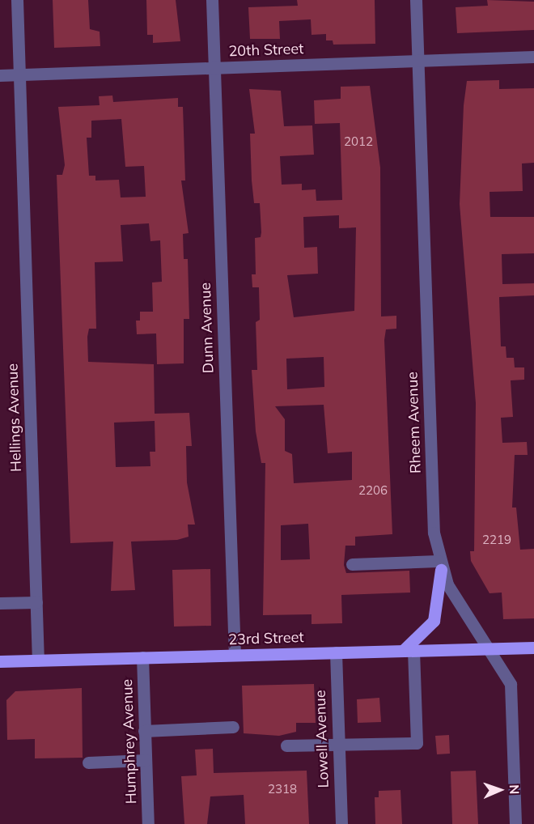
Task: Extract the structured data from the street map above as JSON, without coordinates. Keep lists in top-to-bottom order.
{
  "streets": {
    "main road": ["23rd Street"],
    "street": [
      "20th Street",
      "Dunn Avenue",
      "Hellings Avenue",
      "Rheem Avenue",
      "Lowell Avenue",
      "Humphrey Avenue"
    ]
  },
  "crossings": [
    ["20th Street", "Dunn Avenue"],
    ["20th Street", "Hellings Avenue"],
    ["20th Street", "Rheem Avenue"],
    ["Dunn Avenue", "23rd Street"],
    ["Hellings Avenue", "23rd Street"],
    ["Rheem Avenue", "23rd Street"],
    ["23rd Street", "Lowell Avenue"],
    ["23rd Street", "Humphrey Avenue"]
  ],
  "house_numbers": [
    "2012",
    "2206",
    "2219",
    "2318"
  ],
  "north": "right"
}
